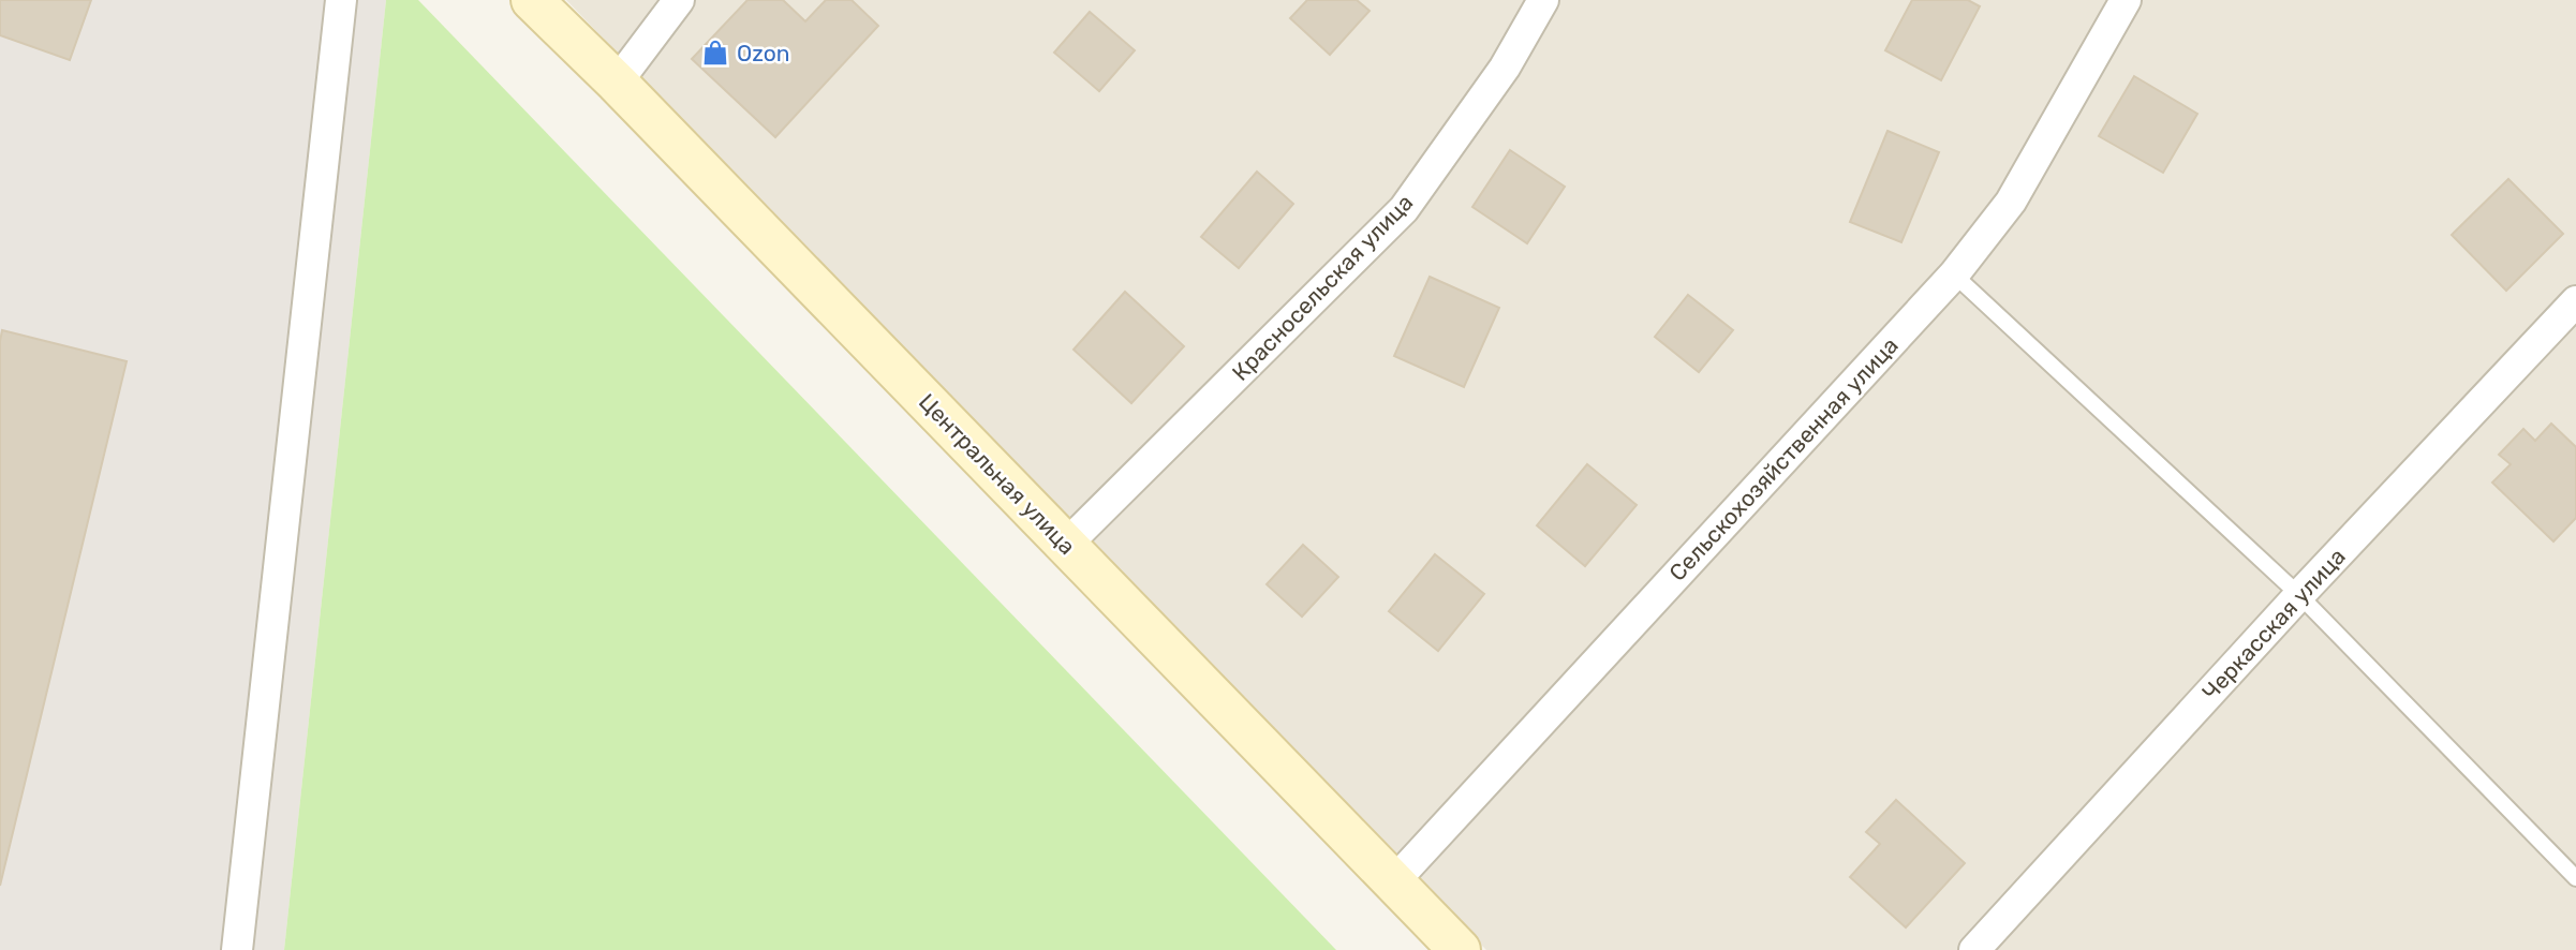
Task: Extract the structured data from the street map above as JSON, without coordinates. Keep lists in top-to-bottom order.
{
  "streets": {
    "street": [
      "Красносельская улица",
      "Сельскохозяйственная улица",
      "Центральная улица",
      "Черкасская улица"
    ]
  },
  "crossings": [
    ["Красносельская улица", "Центральная улица"],
    ["Сельскохозяйственная улица", "Центральная улица"]
  ],
  "places": {
    "shop": ["Ozon"]
  }
}
